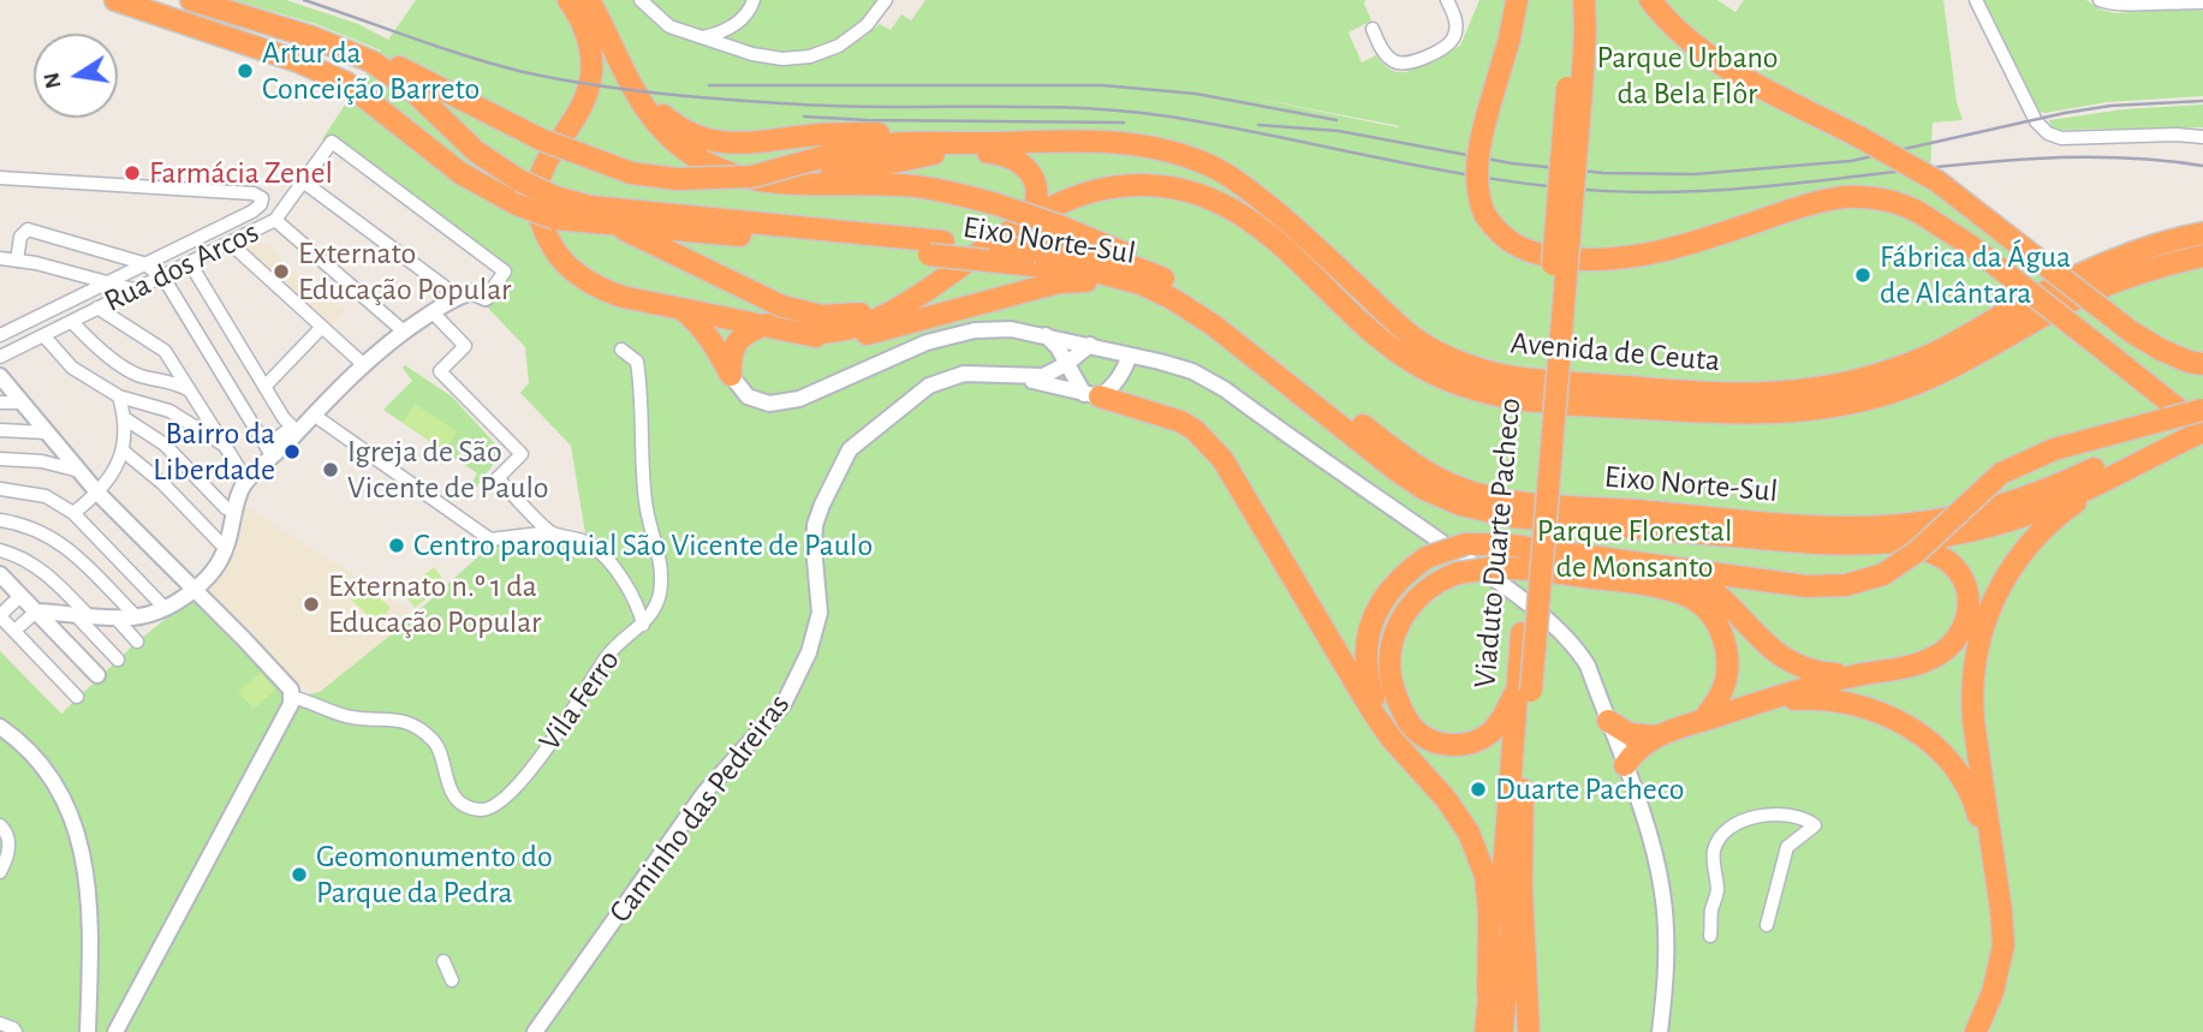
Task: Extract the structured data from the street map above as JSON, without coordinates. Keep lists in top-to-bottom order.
{
  "streets": {
    "highway": ["Eixo Norte-Sul", "Avenida de Ceuta", "Viaduto Duarte Pacheco"],
    "street": ["Rua dos Arcos", "Vila Ferro", "Caminho das Pedreiras"]
  },
  "parks": ["Parque Urbano da Bela Flôr", "Parque Florestal de Monsanto"],
  "places": [
    "Artur da Conceição Barreto",
    "Farmácia Zenel",
    "Externato Educação Popular",
    "Fábrica da Água de Alcântara",
    "Bairro da Liberdade",
    "Igreja de São Vicente de Paulo",
    "Centro paroquial São Vicente de Paulo",
    "Externato n.º 1 da Educação Popular",
    "Duarte Pacheco",
    "Geomonumento do Parque da Pedra"
  ],
  "north": "left"
}
